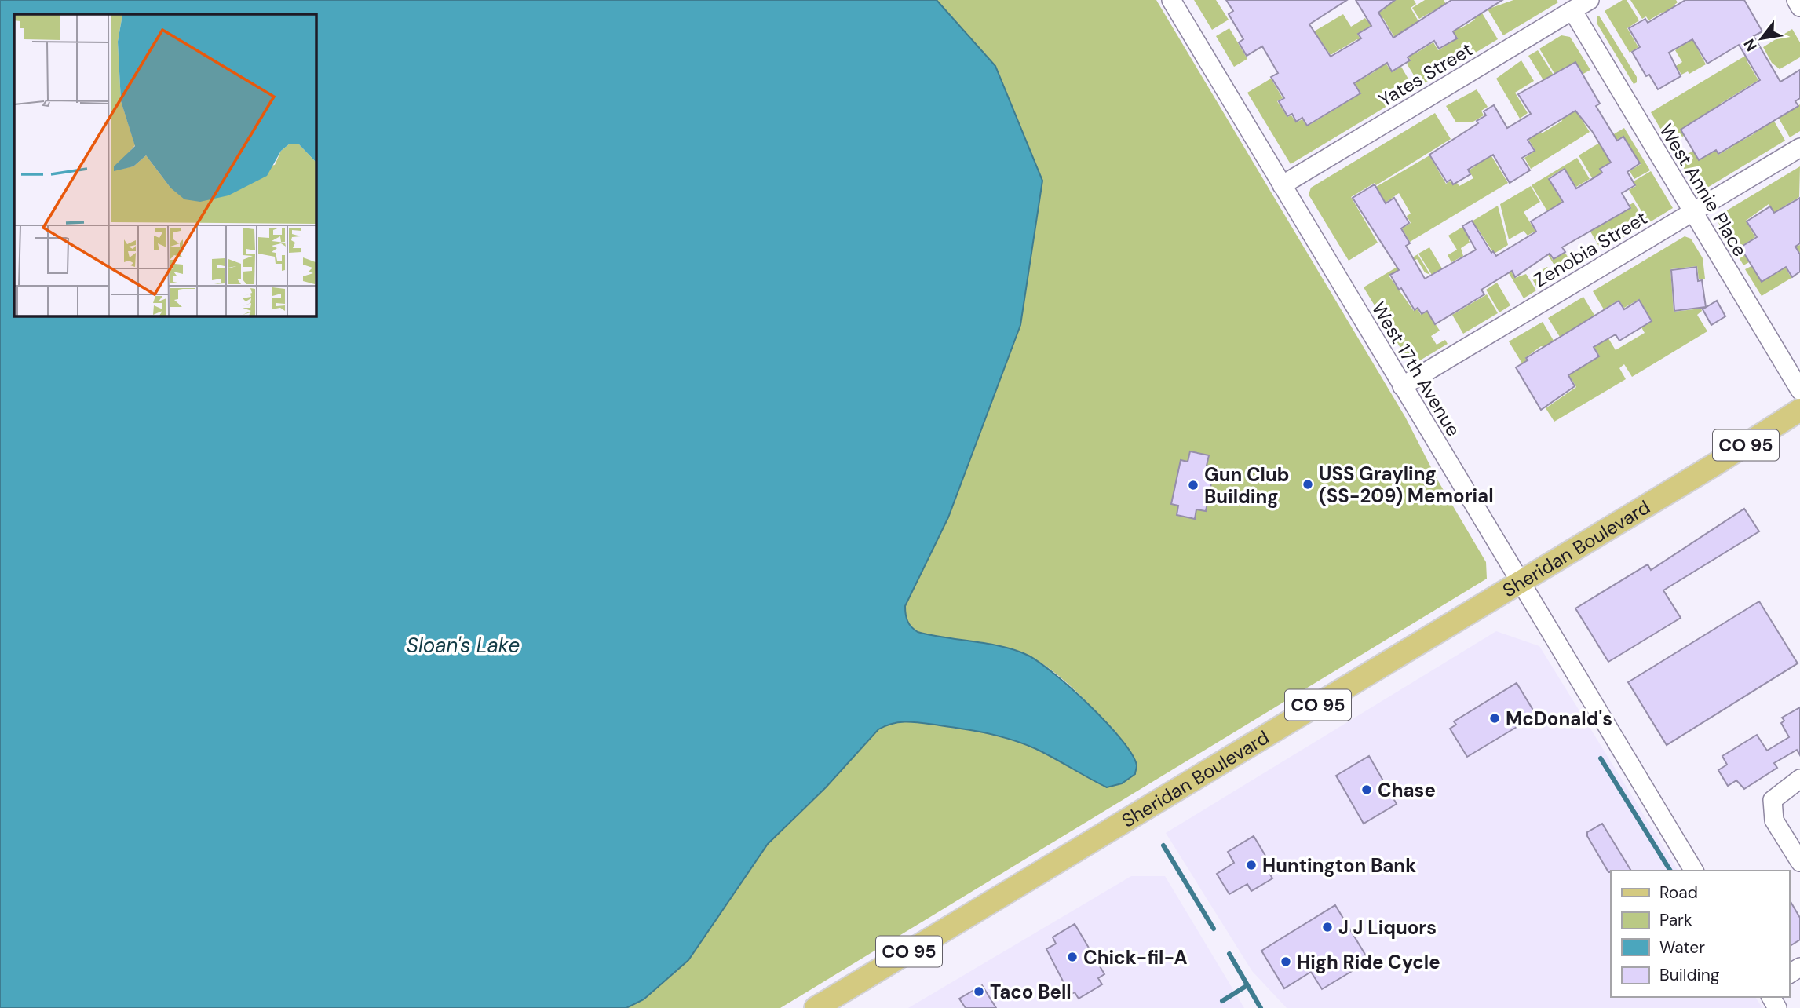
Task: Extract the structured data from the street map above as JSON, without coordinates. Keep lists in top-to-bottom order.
{
  "streets": {
    "main road": ["CO 95", "Sheridan Boulevard"],
    "street": [
      "Yates Street",
      "West Annie Place",
      "Zenobia Street",
      "West 17th Avenue"
    ]
  },
  "crossings": [
    ["Yates Street", "West Annie Place"],
    ["Yates Street", "West 17th Avenue"],
    ["West Annie Place", "Zenobia Street"],
    ["Zenobia Street", "West 17th Avenue"],
    ["West 17th Avenue", "Sheridan Boulevard"]
  ],
  "water": ["Sloan's Lake"],
  "places": [
    "USS Grayling (SS-209) Memorial",
    "Gun Club Building",
    "McDonald's",
    "Chase",
    "Huntington Bank",
    "J J Liquors",
    "Chick-fil-A",
    "High Ride Cycle",
    "Taco Bell"
  ],
  "legend": [
    "Road",
    "Park",
    "Water",
    "Building"
  ],
  "north": "bottom left"
}
